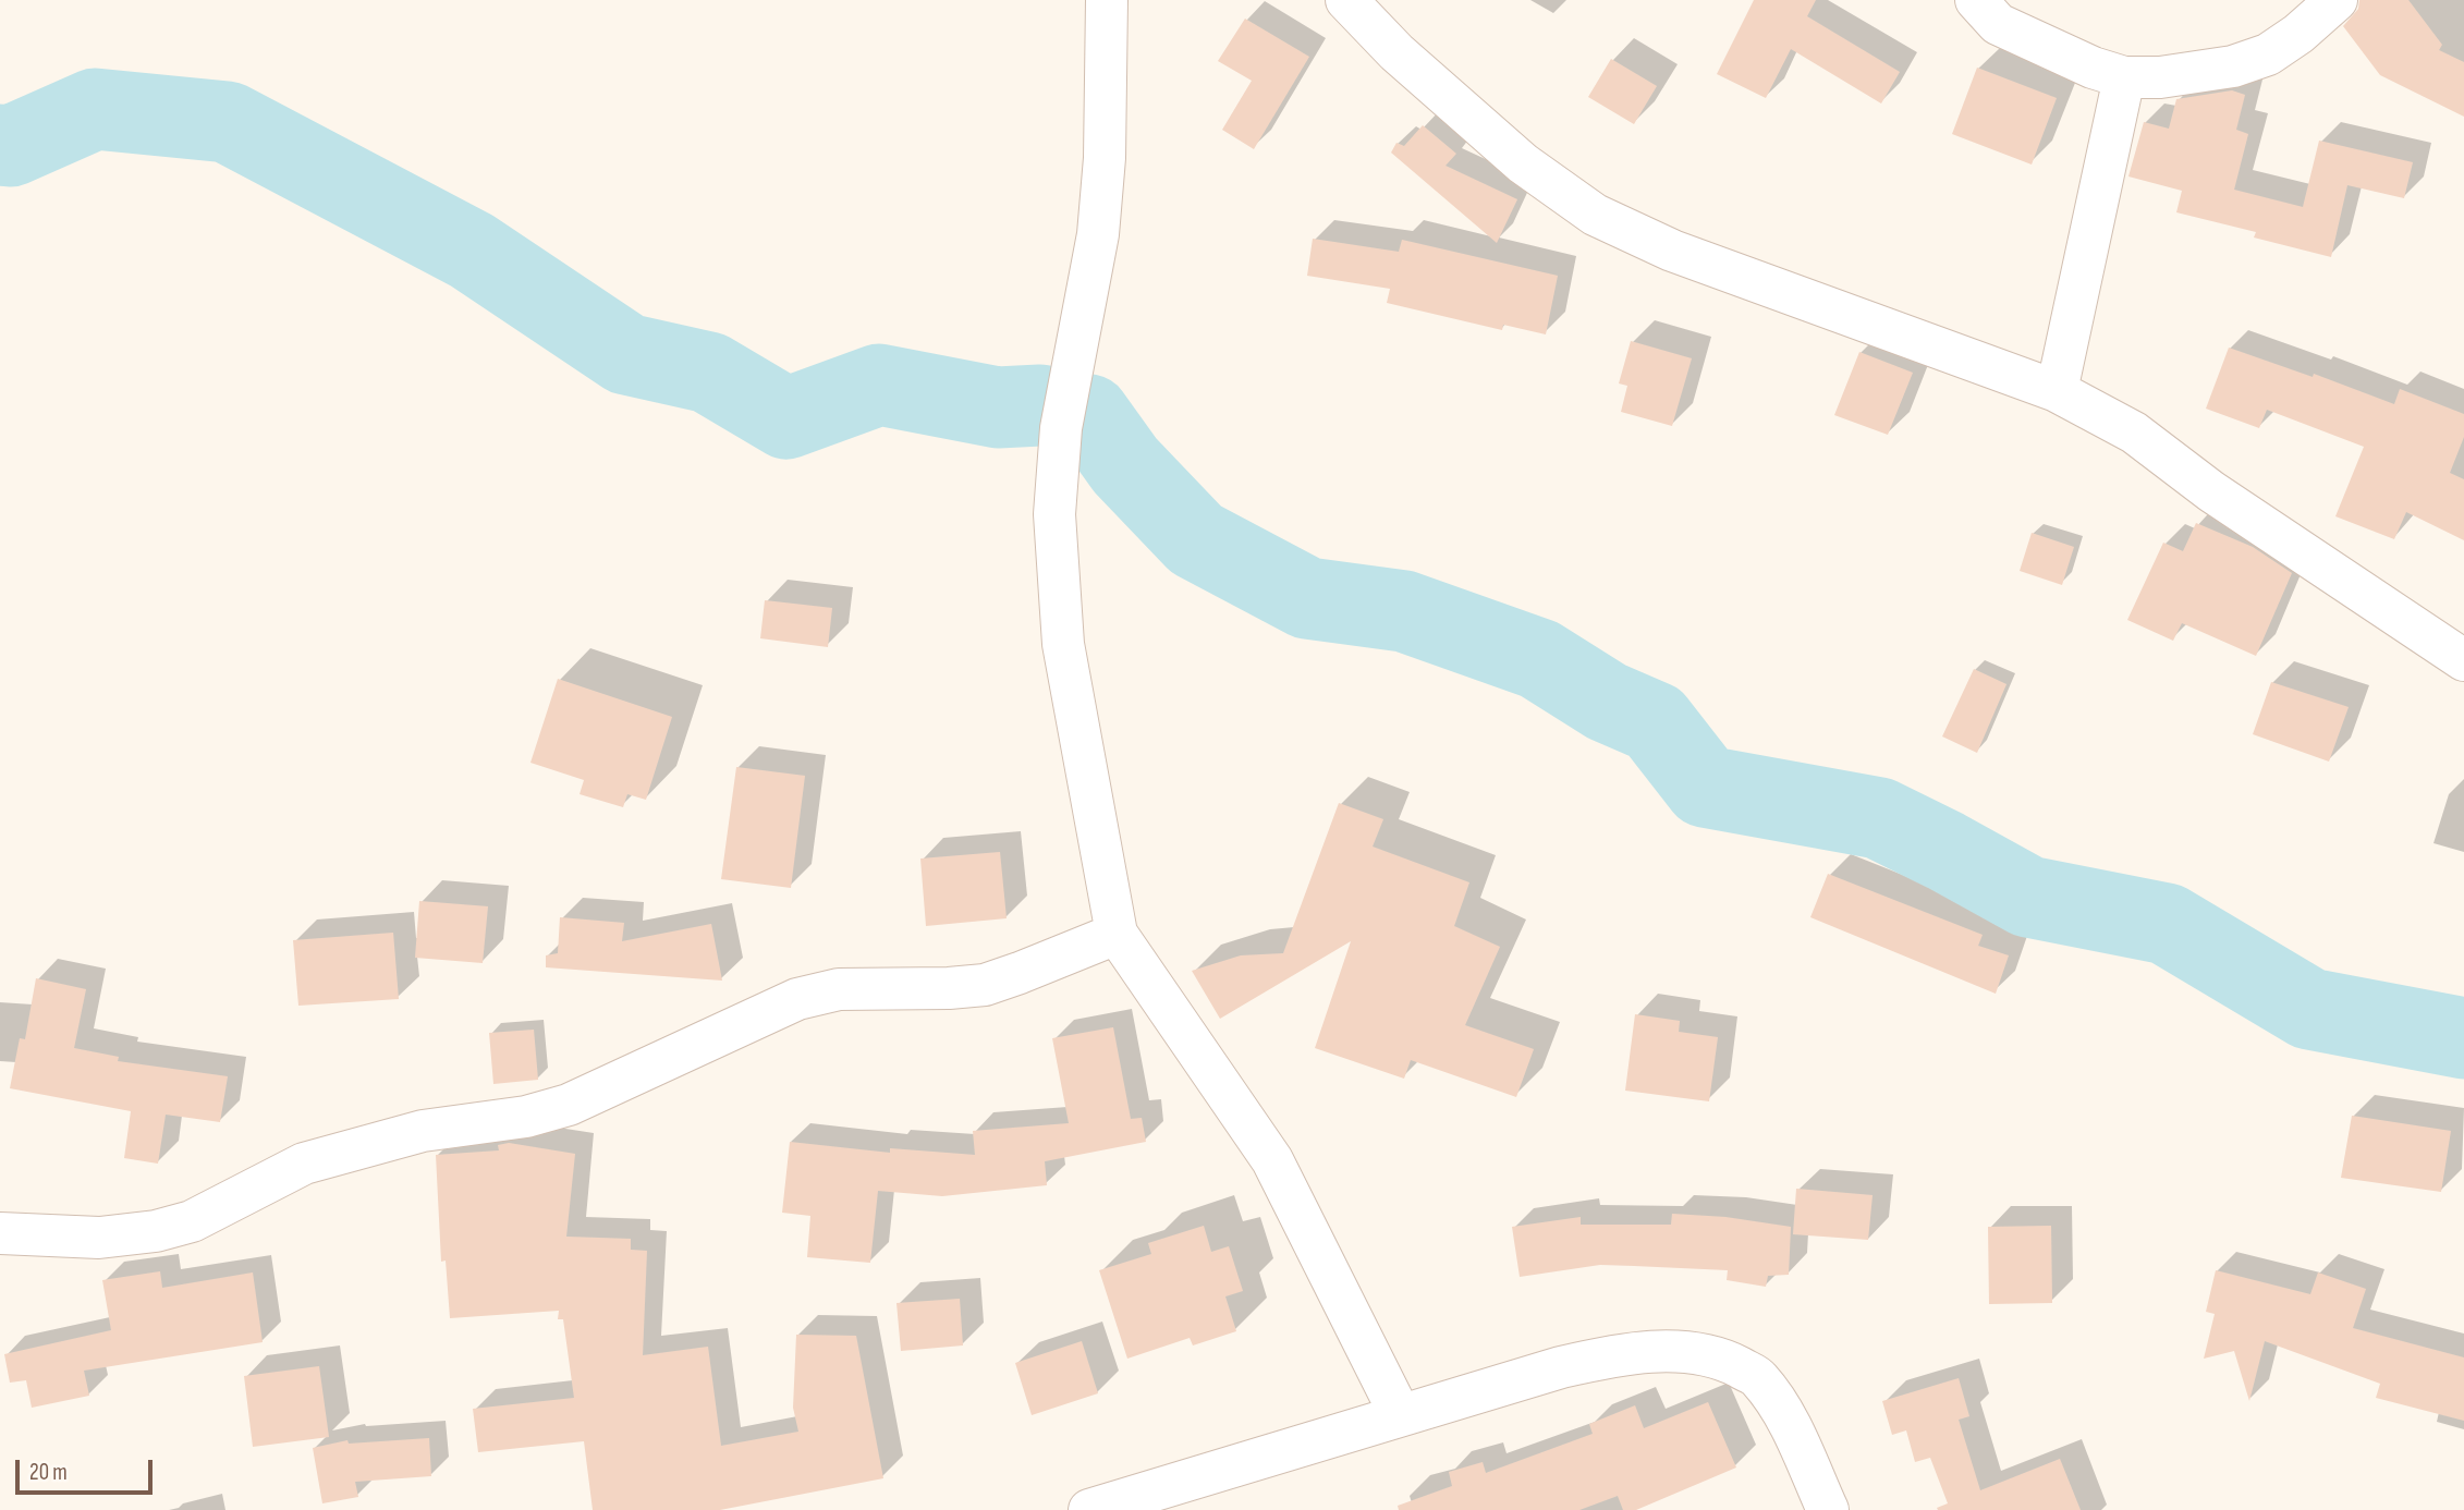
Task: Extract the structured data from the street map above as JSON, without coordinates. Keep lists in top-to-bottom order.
{
  "scale_bar": "20 m"
}
